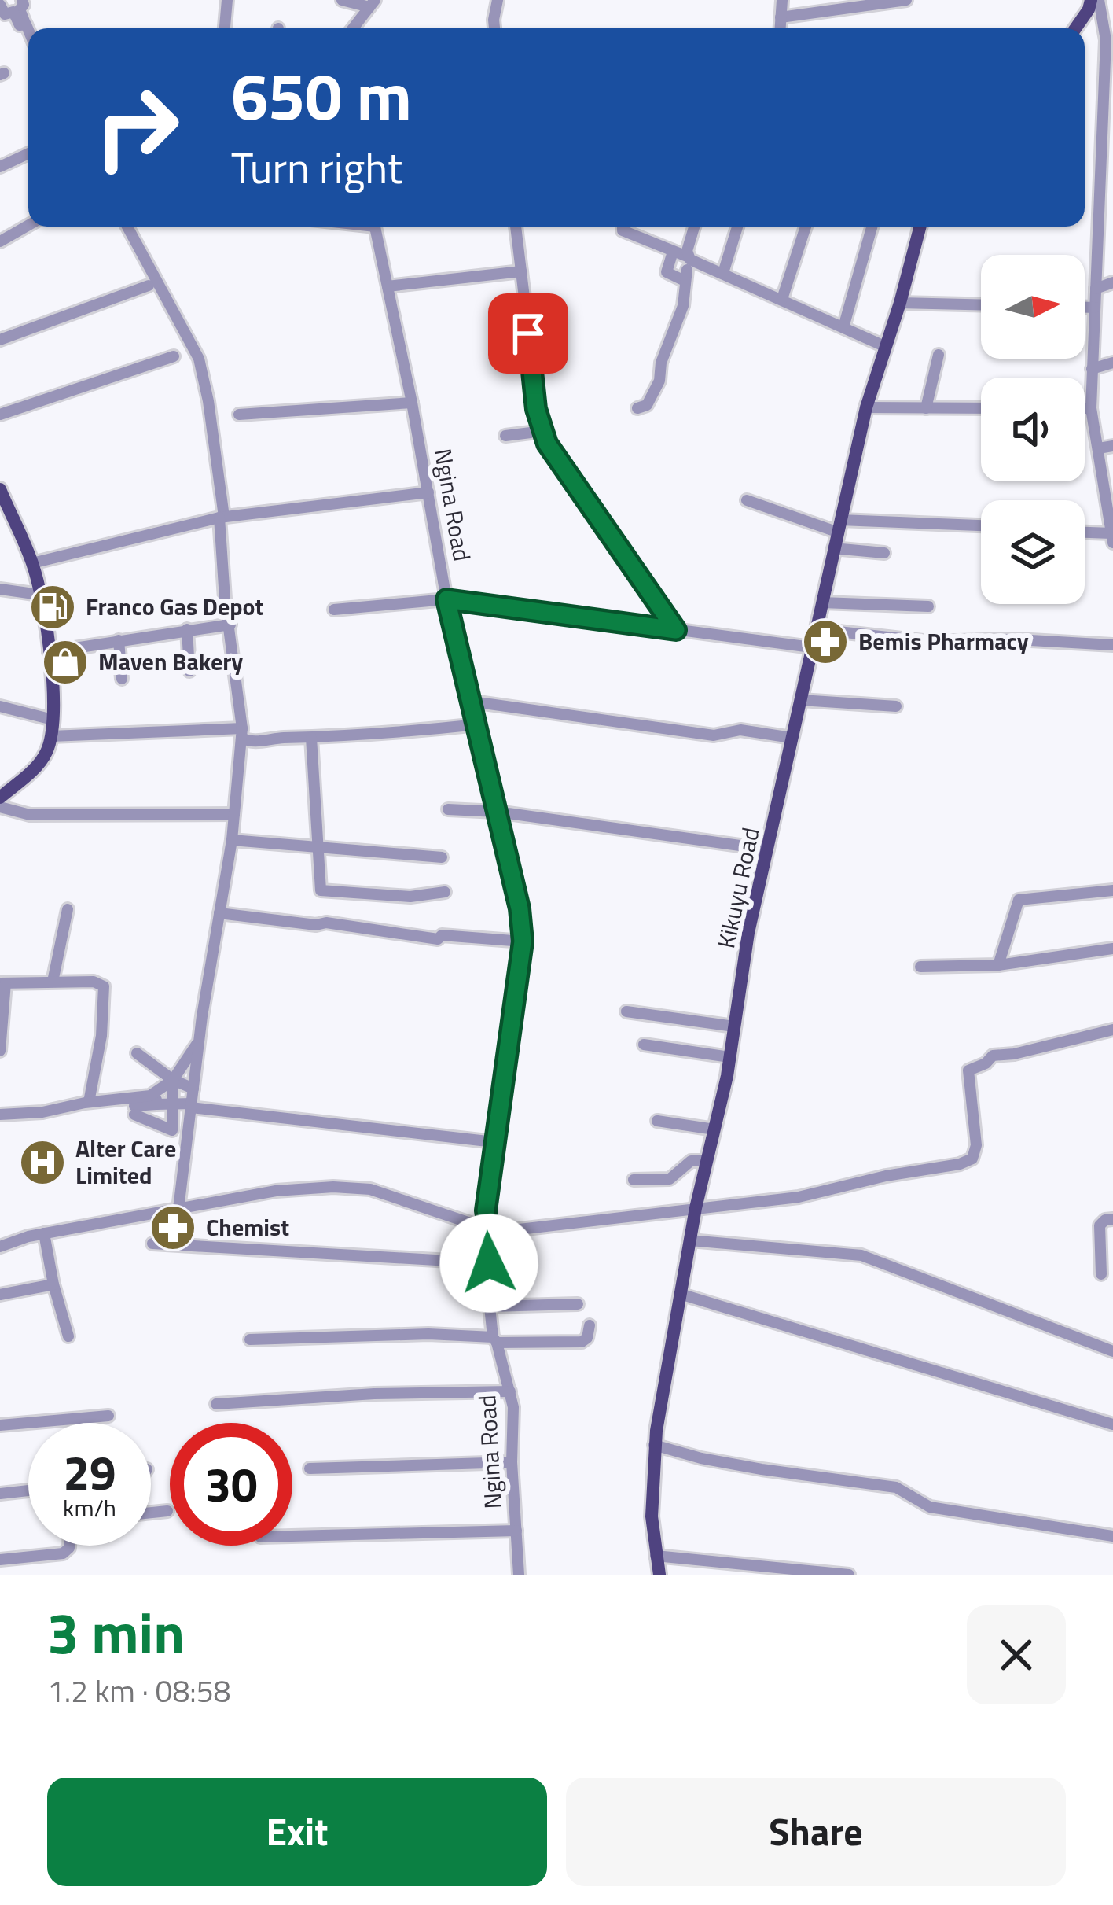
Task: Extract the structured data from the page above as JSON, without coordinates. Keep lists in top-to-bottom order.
{
  "streets": {
    "main road": ["Kikuyu Road"],
    "street": ["Ngina Road"]
  },
  "places": {
    "fuel station": ["Franco Gas Depot"],
    "pharmacy": ["Bemis Pharmacy", "Chemist"],
    "shop": ["Maven Bakery"],
    "hospital": ["Alter Care Limited"]
  },
  "north": "right",
  "page": {
    "turn": ["650 m", "Turn right"],
    "speed": "29 km/h",
    "limit": "30",
    "heading": ["3 min", "1.2 km · 08:58"],
    "buttons": ["Exit", "Share"]
  }
}
